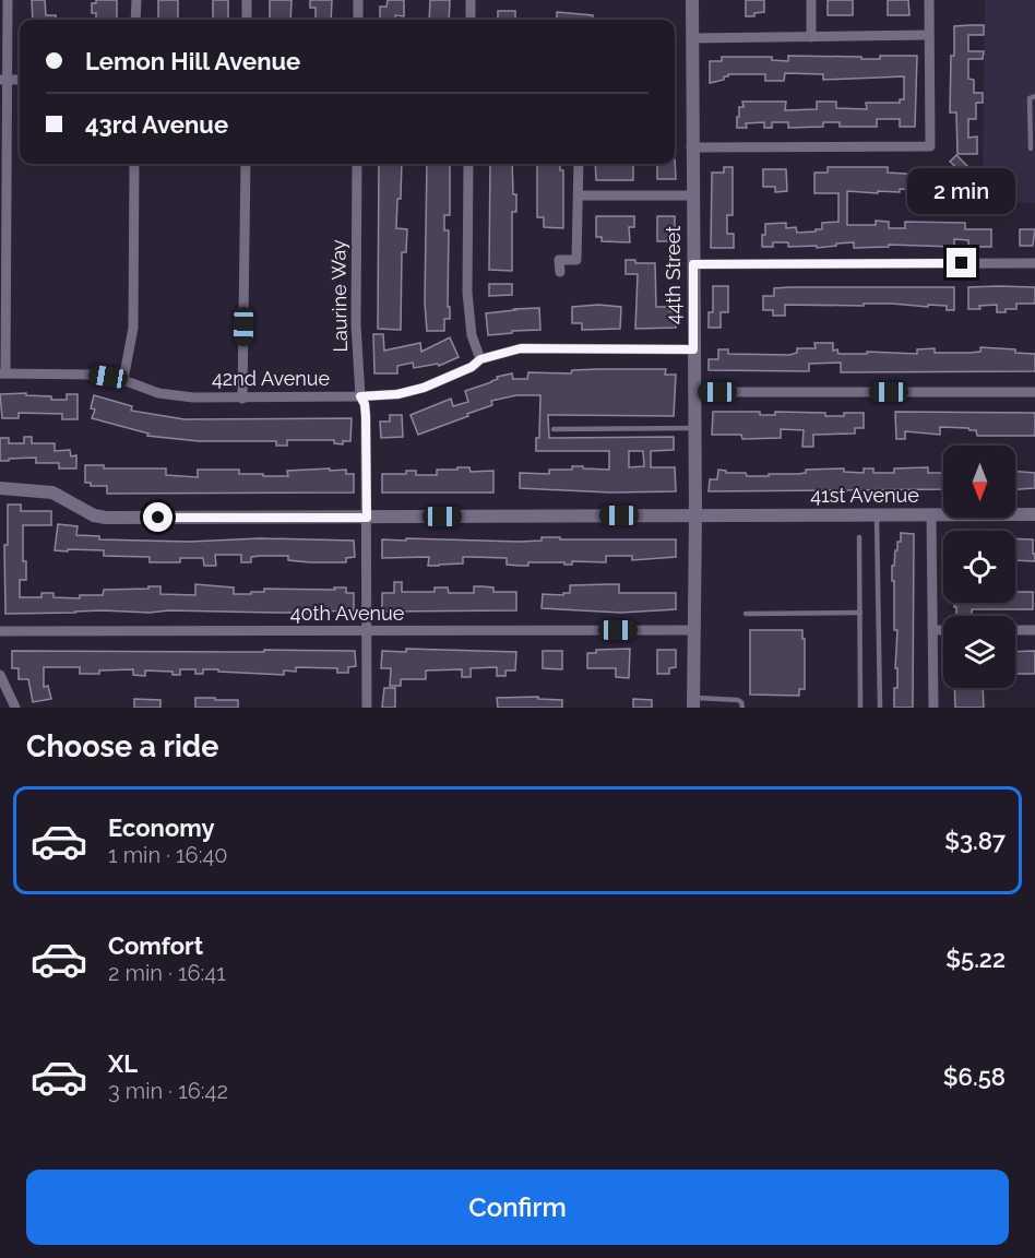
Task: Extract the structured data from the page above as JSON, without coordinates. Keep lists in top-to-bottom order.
{
  "streets": {
    "street": [
      "44th Street",
      "Laurine Way",
      "42nd Avenue",
      "41st Avenue",
      "40th Avenue"
    ]
  },
  "crossings": [
    ["44th Street", "42nd Avenue"],
    ["44th Street", "41st Avenue"],
    ["44th Street", "40th Avenue"],
    ["Laurine Way", "42nd Avenue"],
    ["Laurine Way", "41st Avenue"],
    ["Laurine Way", "40th Avenue"]
  ],
  "north": "bottom",
  "page": {
    "banner": ["Lemon Hill Avenue", "43rd Avenue"],
    "bubble": "2 min",
    "heading": "Choose a ride",
    "list": [
      {
        "name": "Economy",
        "note": "1 min · 16:40",
        "value": "$3.87"
      },
      {
        "name": "Comfort",
        "note": "2 min · 16:41",
        "value": "$5.22"
      },
      {
        "name": "XL",
        "note": "3 min · 16:42",
        "value": "$6.58"
      }
    ],
    "buttons": "Confirm"
  }
}
